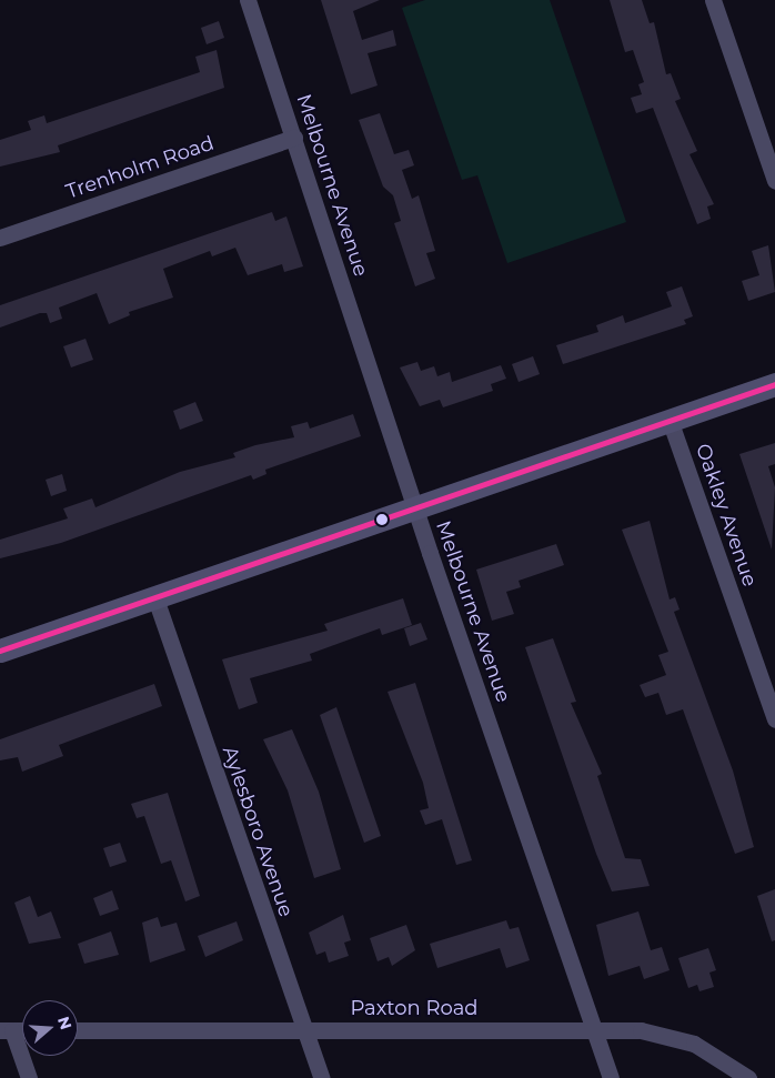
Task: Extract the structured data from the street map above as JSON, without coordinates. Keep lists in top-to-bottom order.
{
  "streets": {
    "street": [
      "Trenholm Road",
      "Melbourne Avenue",
      "Oakley Avenue",
      "Aylesboro Avenue",
      "Paxton Road"
    ]
  },
  "crossings": [
    ["Trenholm Road", "Melbourne Avenue"],
    ["Melbourne Avenue", "Paxton Road"],
    ["Aylesboro Avenue", "Paxton Road"]
  ],
  "north": "right"
}
